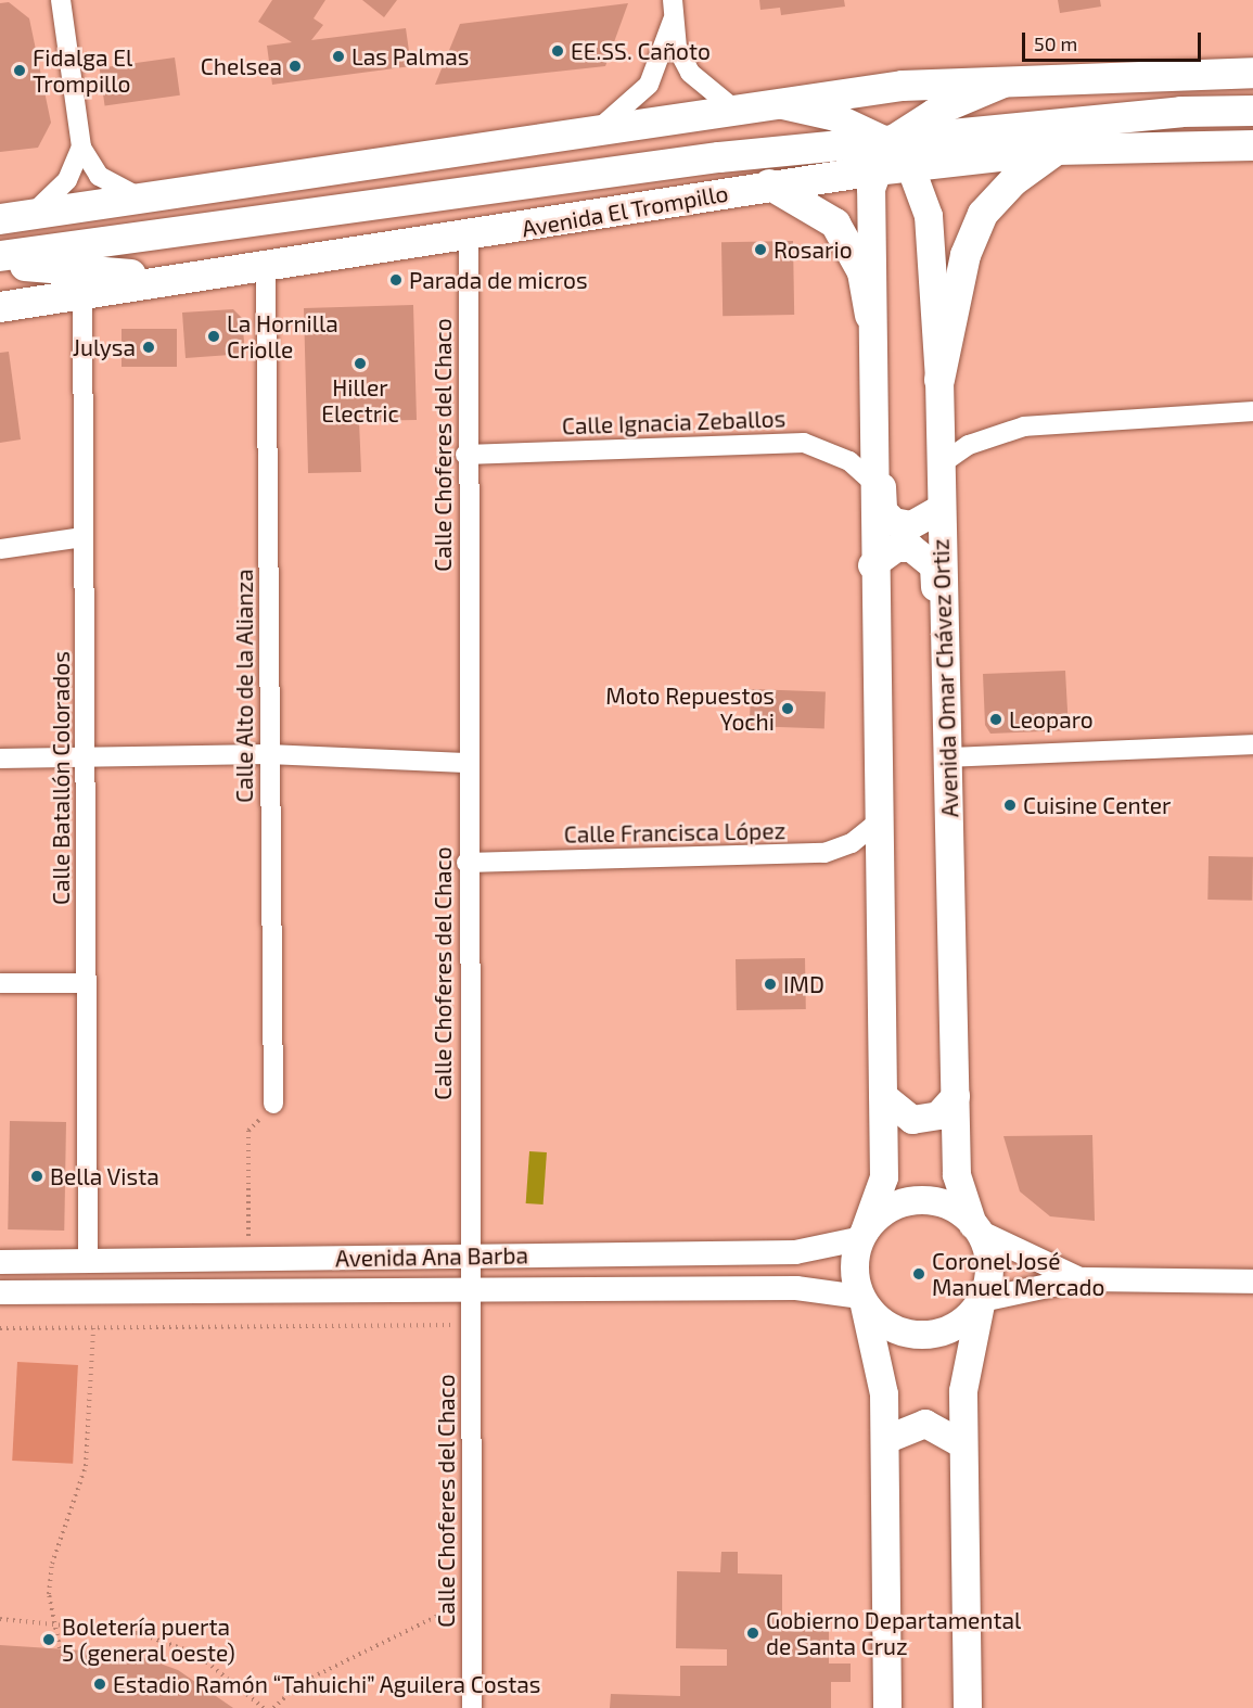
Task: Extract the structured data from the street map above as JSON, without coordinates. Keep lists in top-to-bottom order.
{
  "streets": {
    "main road": ["Avenida El Trompillo", "Avenida Omar Chávez Ortiz"],
    "street": [
      "Calle Ignacia Zeballos",
      "Calle Choferes del Chaco",
      "Calle Alto de la Alianza",
      "Calle Batallón Colorados",
      "Calle Francisca López",
      "Avenida Ana Barba"
    ]
  },
  "crossings": [
    ["Avenida El Trompillo", "Calle Choferes del Chaco"],
    ["Avenida El Trompillo", "Avenida Omar Chávez Ortiz"],
    ["Avenida El Trompillo", "Calle Alto de la Alianza"],
    ["Avenida El Trompillo", "Calle Batallón Colorados"],
    ["Calle Ignacia Zeballos", "Calle Choferes del Chaco"],
    ["Calle Choferes del Chaco", "Calle Francisca López"],
    ["Calle Choferes del Chaco", "Avenida Ana Barba"],
    ["Avenida Omar Chávez Ortiz", "Avenida Ana Barba"],
    ["Calle Batallón Colorados", "Avenida Ana Barba"]
  ],
  "places": [
    "EE.SS. Cañoto",
    "Las Palmas",
    "Chelsea",
    "Fidalga El Trompillo",
    "Rosario",
    "Parada de micros",
    "La Hornilla Criolle",
    "Julysa",
    "Hiller Electric",
    "Moto Repuestos Yochi",
    "Leoparo",
    "Cuisine Center",
    "IMD",
    "Bella Vista",
    "Coronel José Manuel Mercado",
    "Gobierno Departamental de Santa Cruz",
    "Boletería puerta 5 (general oeste)",
    "Estadio Ramón “Tahuichi” Aguilera Costas"
  ],
  "scale_bar": "50 m"
}
